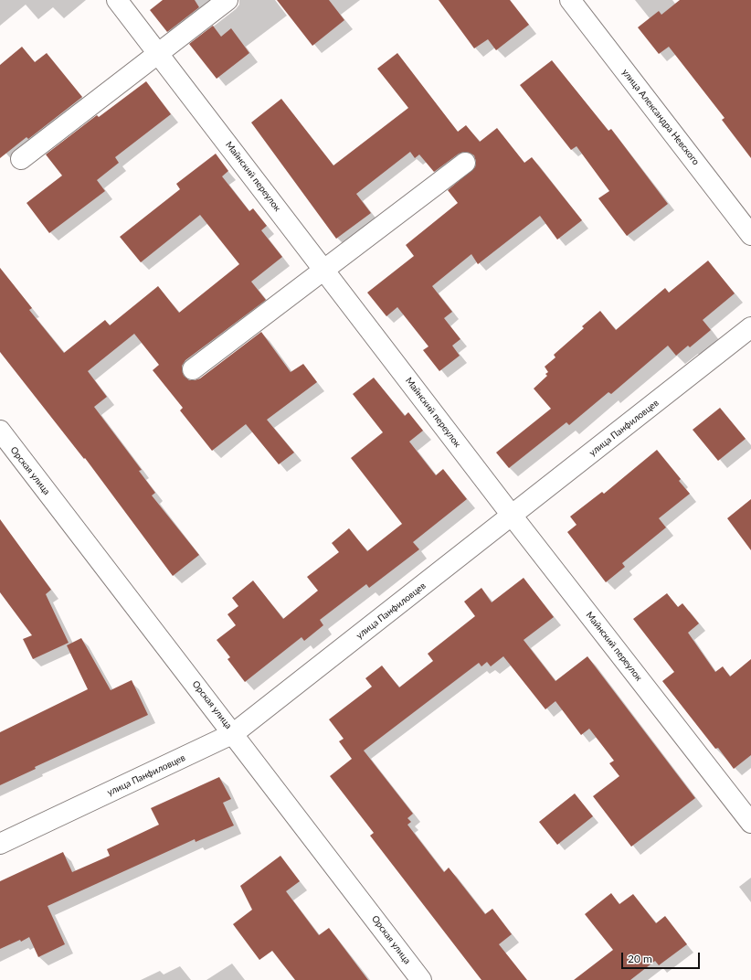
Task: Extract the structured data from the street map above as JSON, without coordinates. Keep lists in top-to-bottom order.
{
  "streets": {
    "street": [
      "улица Александра Невского",
      "Майнский переулок",
      "улица Панфиловцев",
      "Орская улица"
    ]
  },
  "crossings": [
    ["Майнский переулок", "улица Панфиловцев"],
    ["улица Панфиловцев", "Орская улица"]
  ],
  "scale_bar": "20 m"
}
